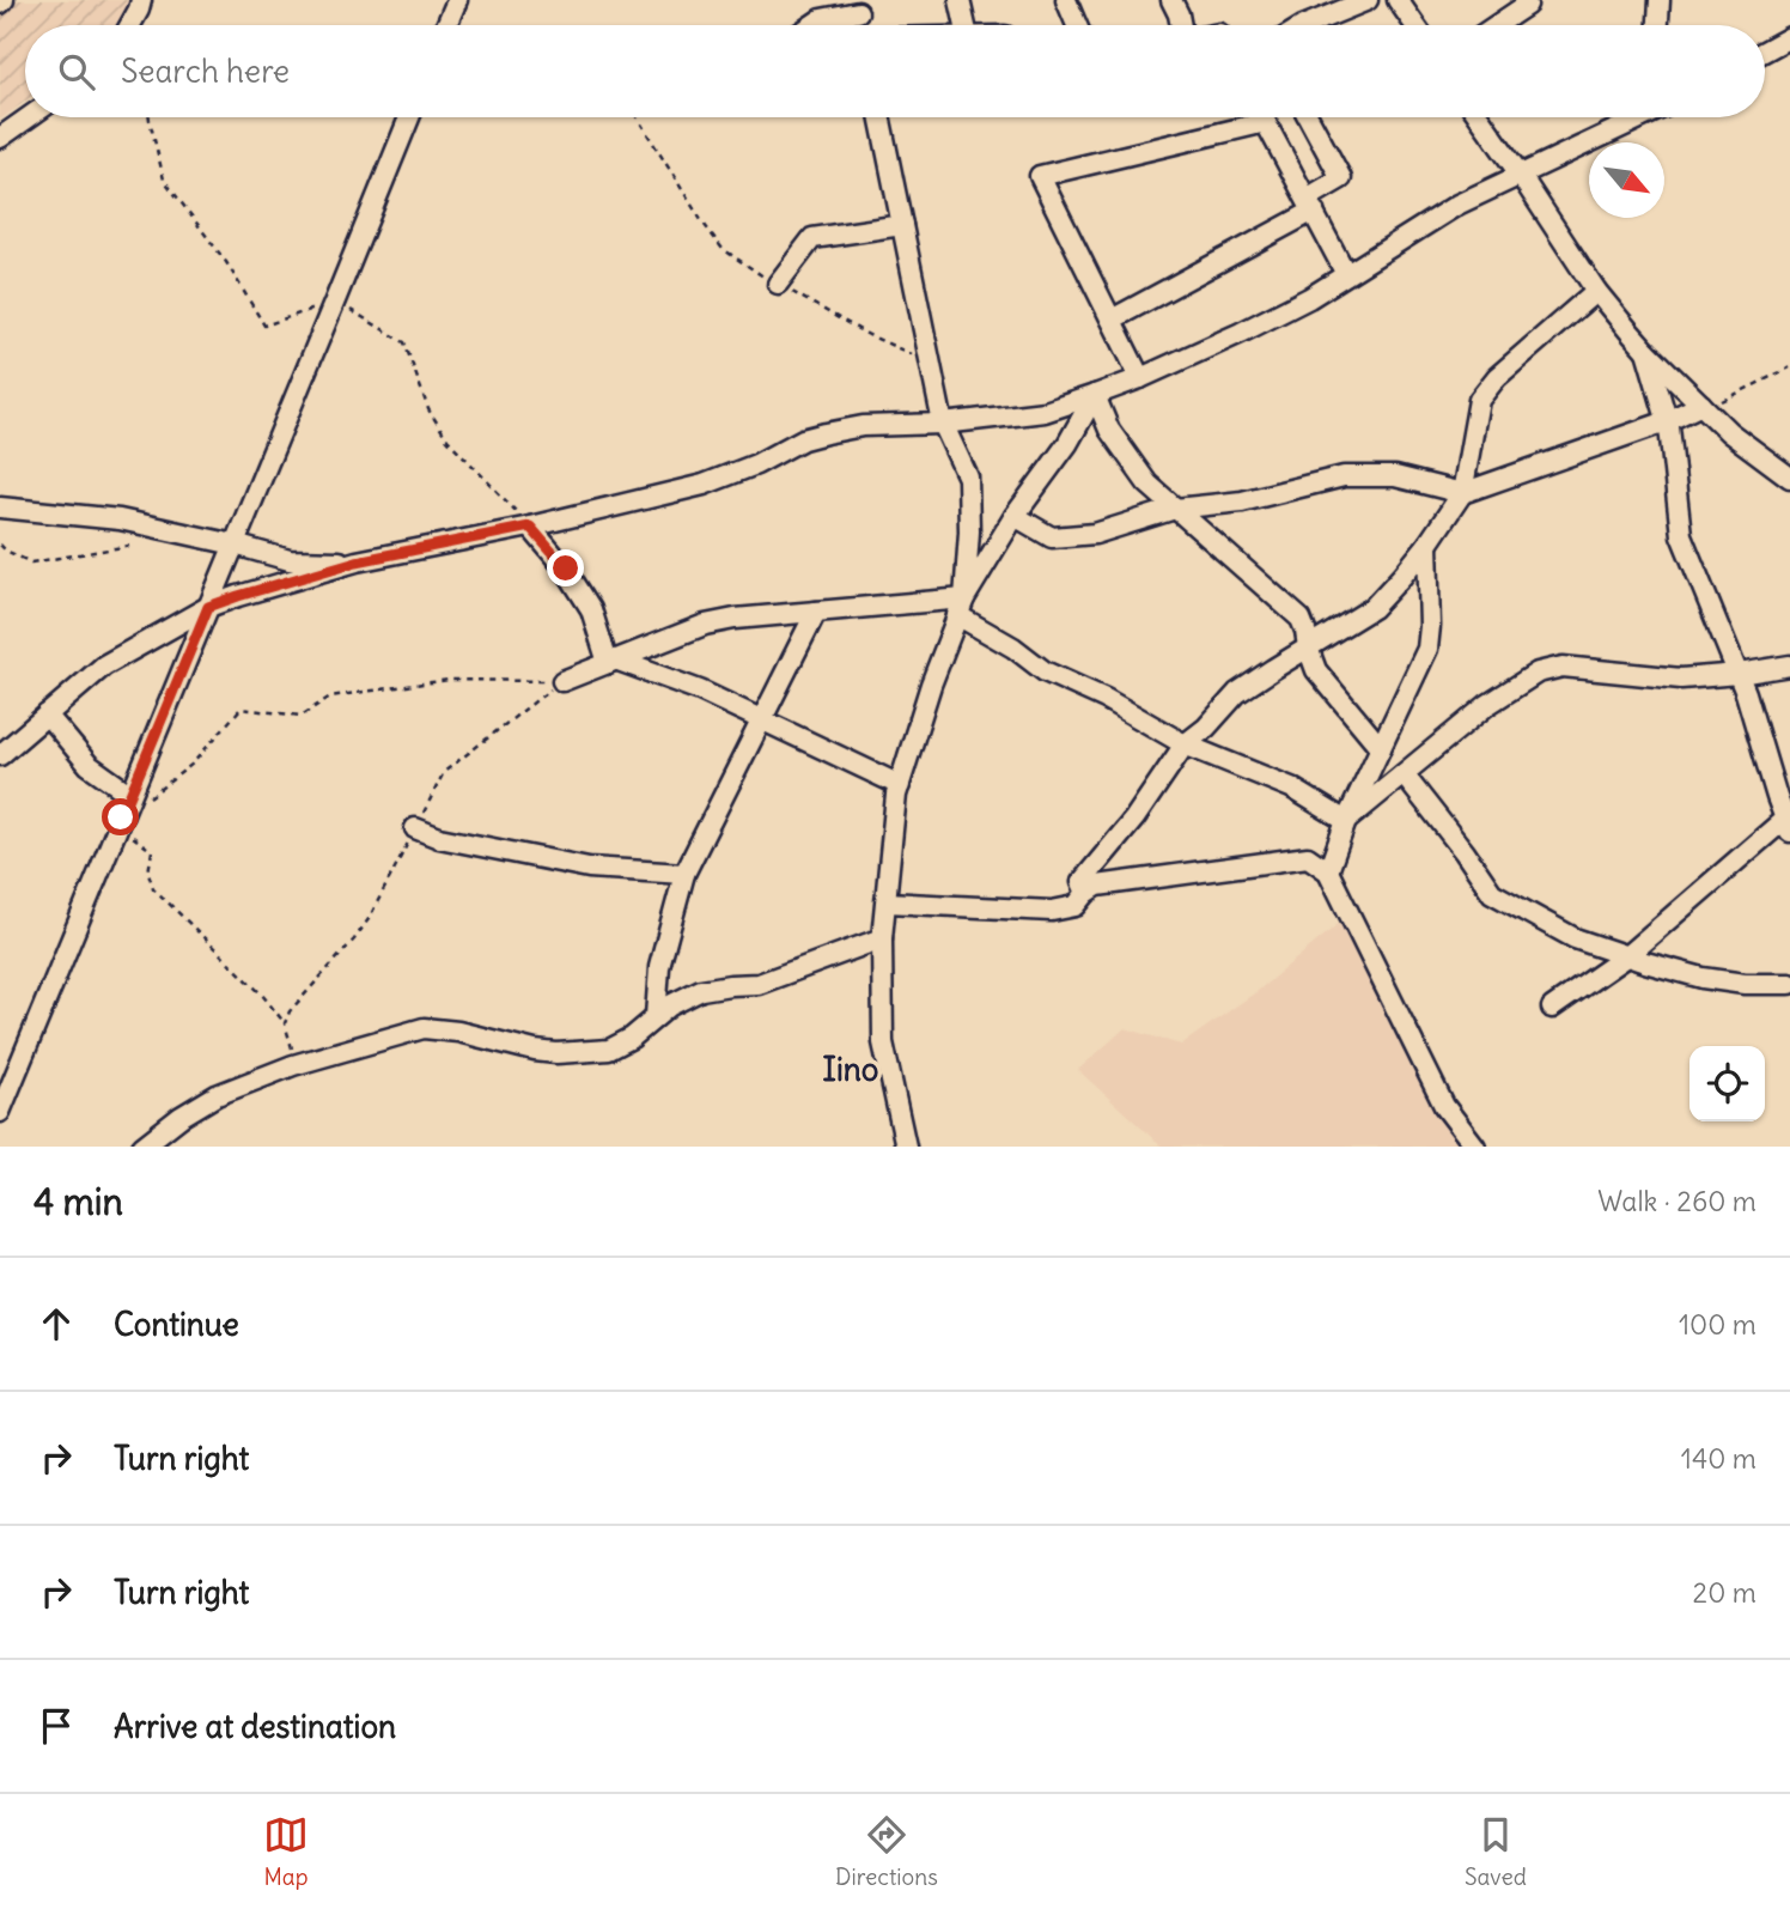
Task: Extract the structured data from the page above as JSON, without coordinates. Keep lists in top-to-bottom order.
{
  "districts": ["Iino"],
  "north": "bottom right",
  "page": {
    "search": "Search here",
    "heading": ["4 min", "Walk · 260 m"],
    "list": [
      ["Continue", "100 m"],
      ["Turn right", "140 m"],
      ["Turn right", "20 m"],
      "Arrive at destination"
    ],
    "nav": ["Map", "Directions", "Saved"]
  }
}
